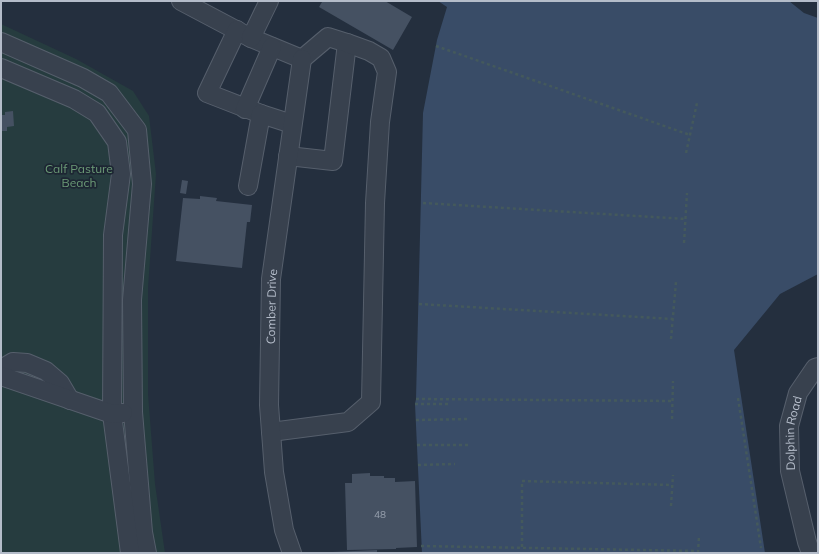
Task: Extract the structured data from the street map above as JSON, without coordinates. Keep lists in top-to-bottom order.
{
  "streets": {
    "street": ["Comber Drive", "Dolphin Road"]
  },
  "parks": ["Calf Pasture Beach"],
  "house_numbers": ["48"]
}
